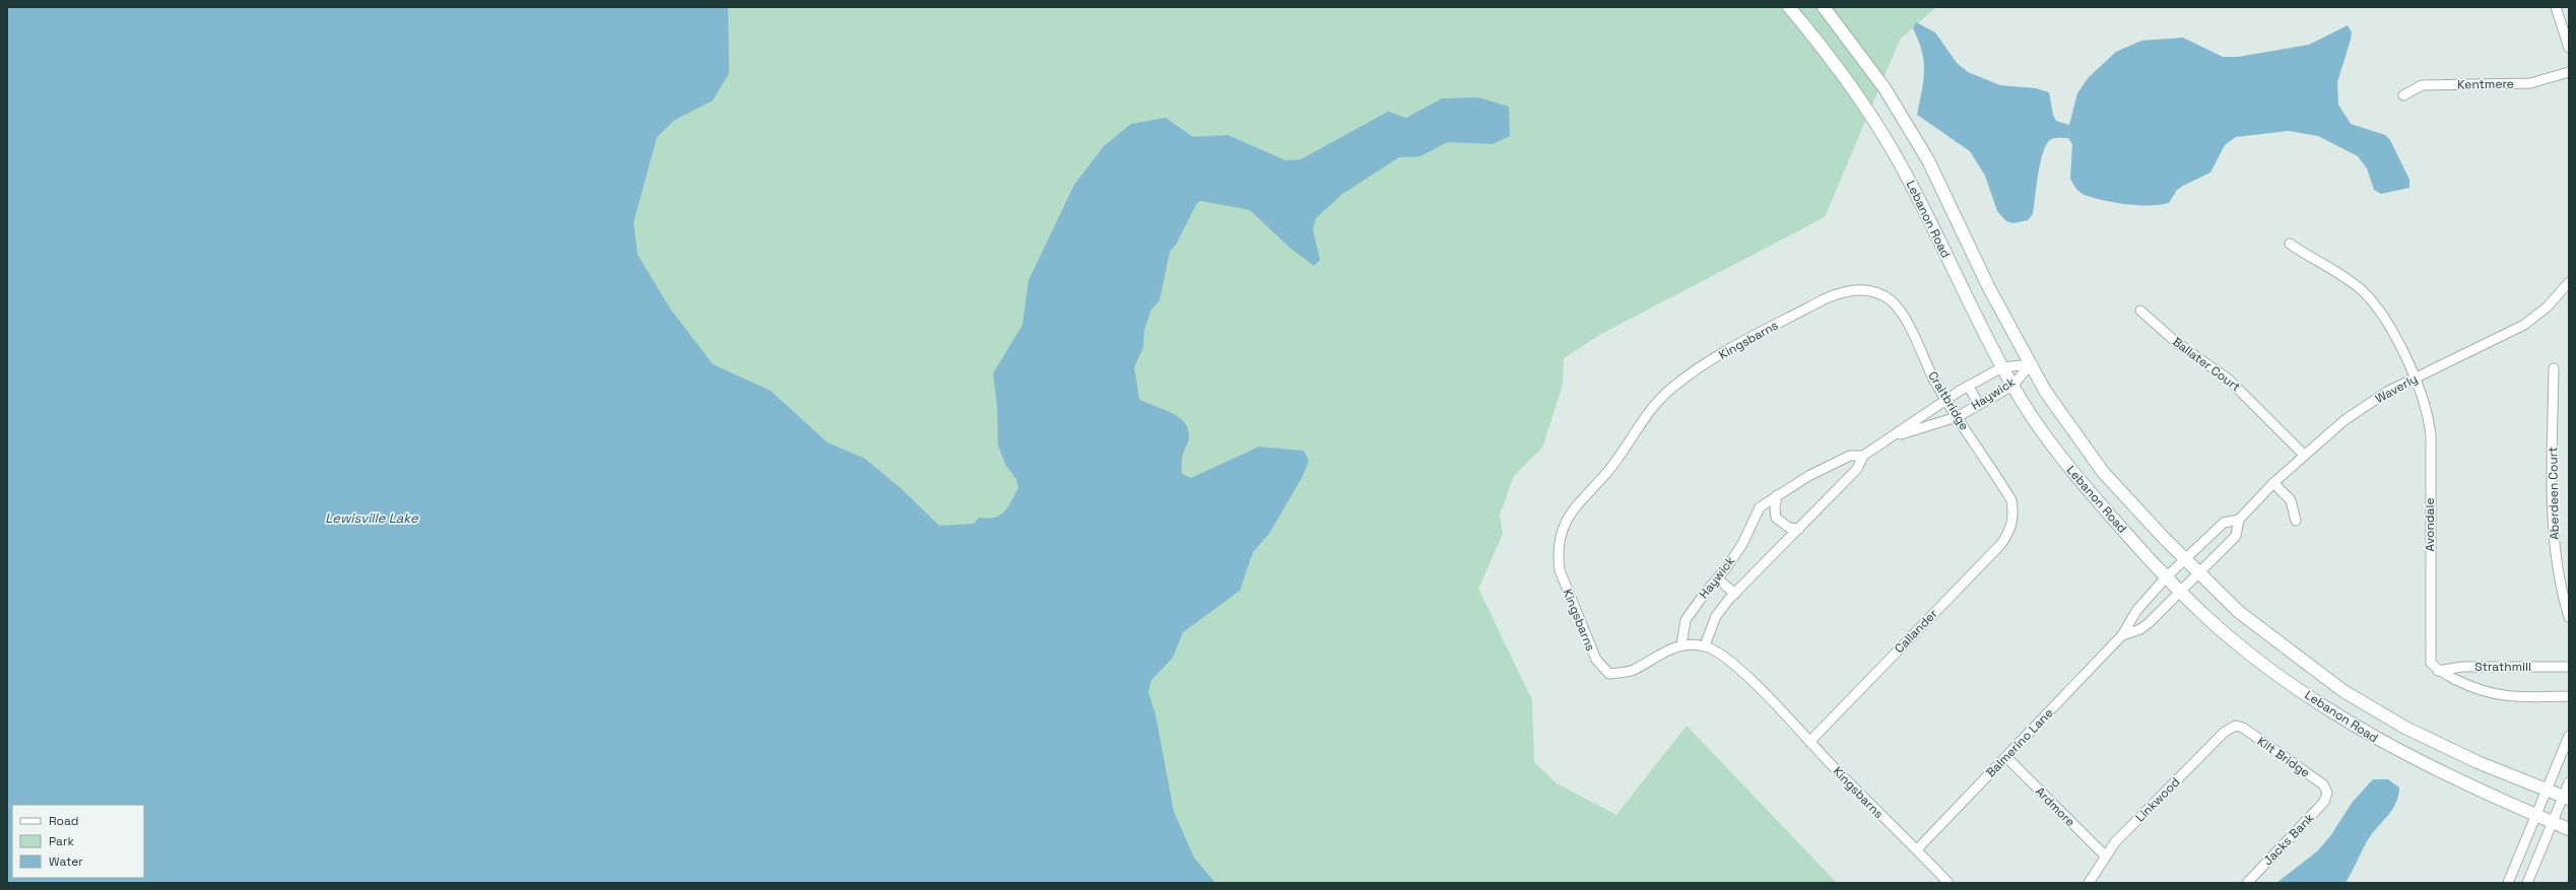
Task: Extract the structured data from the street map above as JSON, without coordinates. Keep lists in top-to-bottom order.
{
  "streets": {
    "main road": ["Lebanon Road"],
    "street": [
      "Kentmere",
      "Kingsbarns",
      "Ballater Court",
      "Waverly",
      "Haywick",
      "Craitbridge",
      "Aberdeen Court",
      "Avondale",
      "Callander",
      "Strathmill",
      "Balmerino Lane",
      "Kilt Bridge",
      "Linkwood",
      "Ardmore",
      "Jacks Bank"
    ]
  },
  "crossings": [
    ["Lebanon Road", "Waverly"],
    ["Lebanon Road", "Haywick"],
    ["Lebanon Road", "Balmerino Lane"],
    ["Kingsbarns", "Haywick"],
    ["Kingsbarns", "Craitbridge"],
    ["Kingsbarns", "Callander"],
    ["Kingsbarns", "Balmerino Lane"],
    ["Ballater Court", "Waverly"],
    ["Waverly", "Avondale"],
    ["Waverly", "Balmerino Lane"],
    ["Haywick", "Craitbridge"],
    ["Craitbridge", "Callander"],
    ["Avondale", "Strathmill"],
    ["Balmerino Lane", "Ardmore"],
    ["Kilt Bridge", "Linkwood"],
    ["Kilt Bridge", "Jacks Bank"],
    ["Linkwood", "Ardmore"]
  ],
  "water": ["Lewisville Lake"],
  "legend": ["Road", "Park", "Water"]
}
